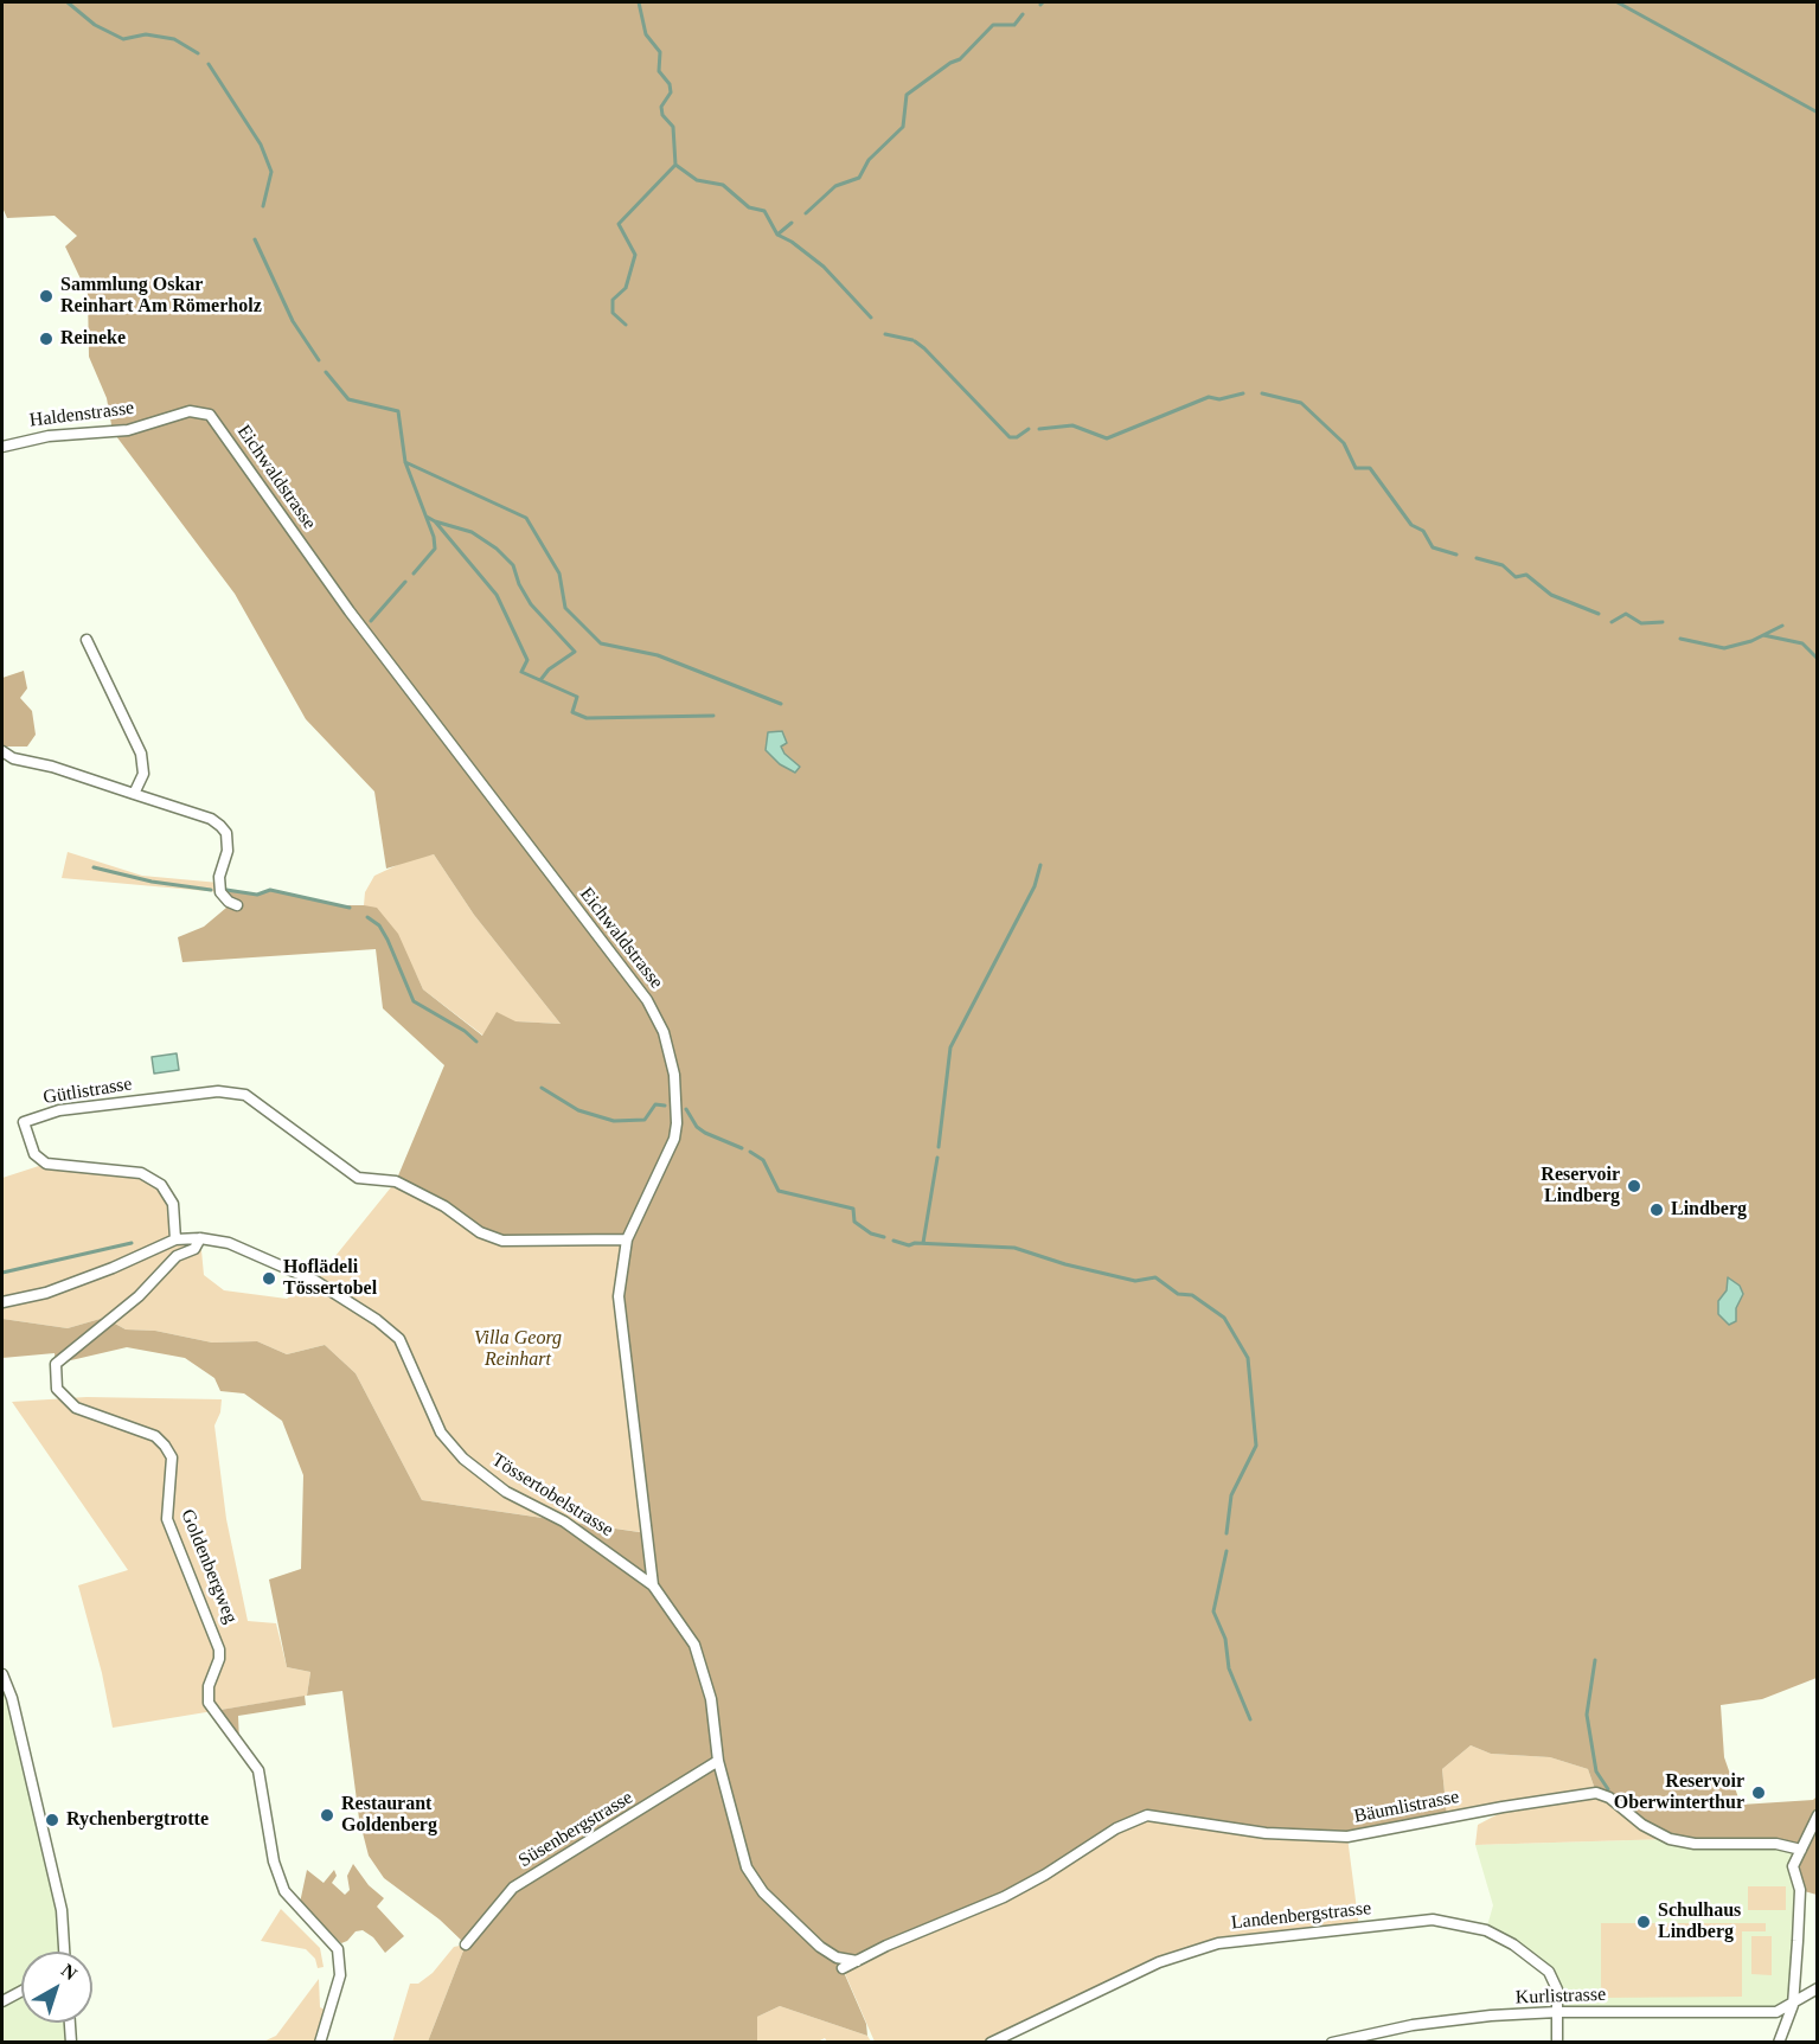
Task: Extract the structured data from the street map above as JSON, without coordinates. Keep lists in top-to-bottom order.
{
  "streets": {
    "street": [
      "Haldenstrasse",
      "Eichwaldstrasse",
      "Gütlistrasse",
      "Tössertobelstrasse",
      "Goldenbergweg",
      "Bäumlistrasse",
      "Süsenbergstrasse",
      "Landenbergstrasse",
      "Kurlistrasse"
    ]
  },
  "crossings": [
    ["Haldenstrasse", "Eichwaldstrasse"],
    ["Eichwaldstrasse", "Gütlistrasse"],
    ["Eichwaldstrasse", "Tössertobelstrasse"],
    ["Gütlistrasse", "Tössertobelstrasse"],
    ["Tössertobelstrasse", "Goldenbergweg"],
    ["Tössertobelstrasse", "Bäumlistrasse"],
    ["Tössertobelstrasse", "Süsenbergstrasse"],
    ["Landenbergstrasse", "Kurlistrasse"]
  ],
  "parks": ["Villa Georg Reinhart"],
  "places": [
    "Sammlung Oskar Reinhart Am Römerholz",
    "Reineke",
    "Reservoir Lindberg",
    "Lindberg",
    "Hoflädeli Tössertobel",
    "Reservoir Oberwinterthur",
    "Restaurant Goldenberg",
    "Rychenbergtrotte",
    "Schulhaus Lindberg"
  ],
  "north": "top right"
}
